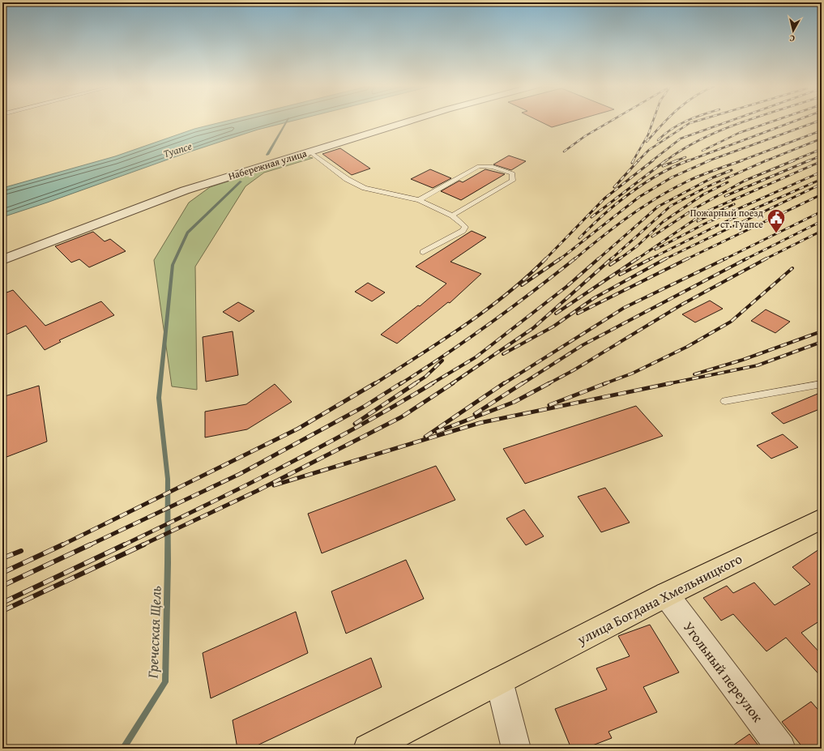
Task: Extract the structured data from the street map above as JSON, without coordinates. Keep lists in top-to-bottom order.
{
  "streets": {
    "main road": ["улица Богдана Хмельницкого"],
    "street": ["Набережная улица", "Угольный переулок"]
  },
  "crossings": [
    ["улица Богдана Хмельницкого", "Угольный переулок"]
  ],
  "water": ["Туапсе", "Греческая Щель"],
  "places": {
    "public building": ["Пожарный поезд ст. Туапсе"]
  },
  "north": "bottom"
}
